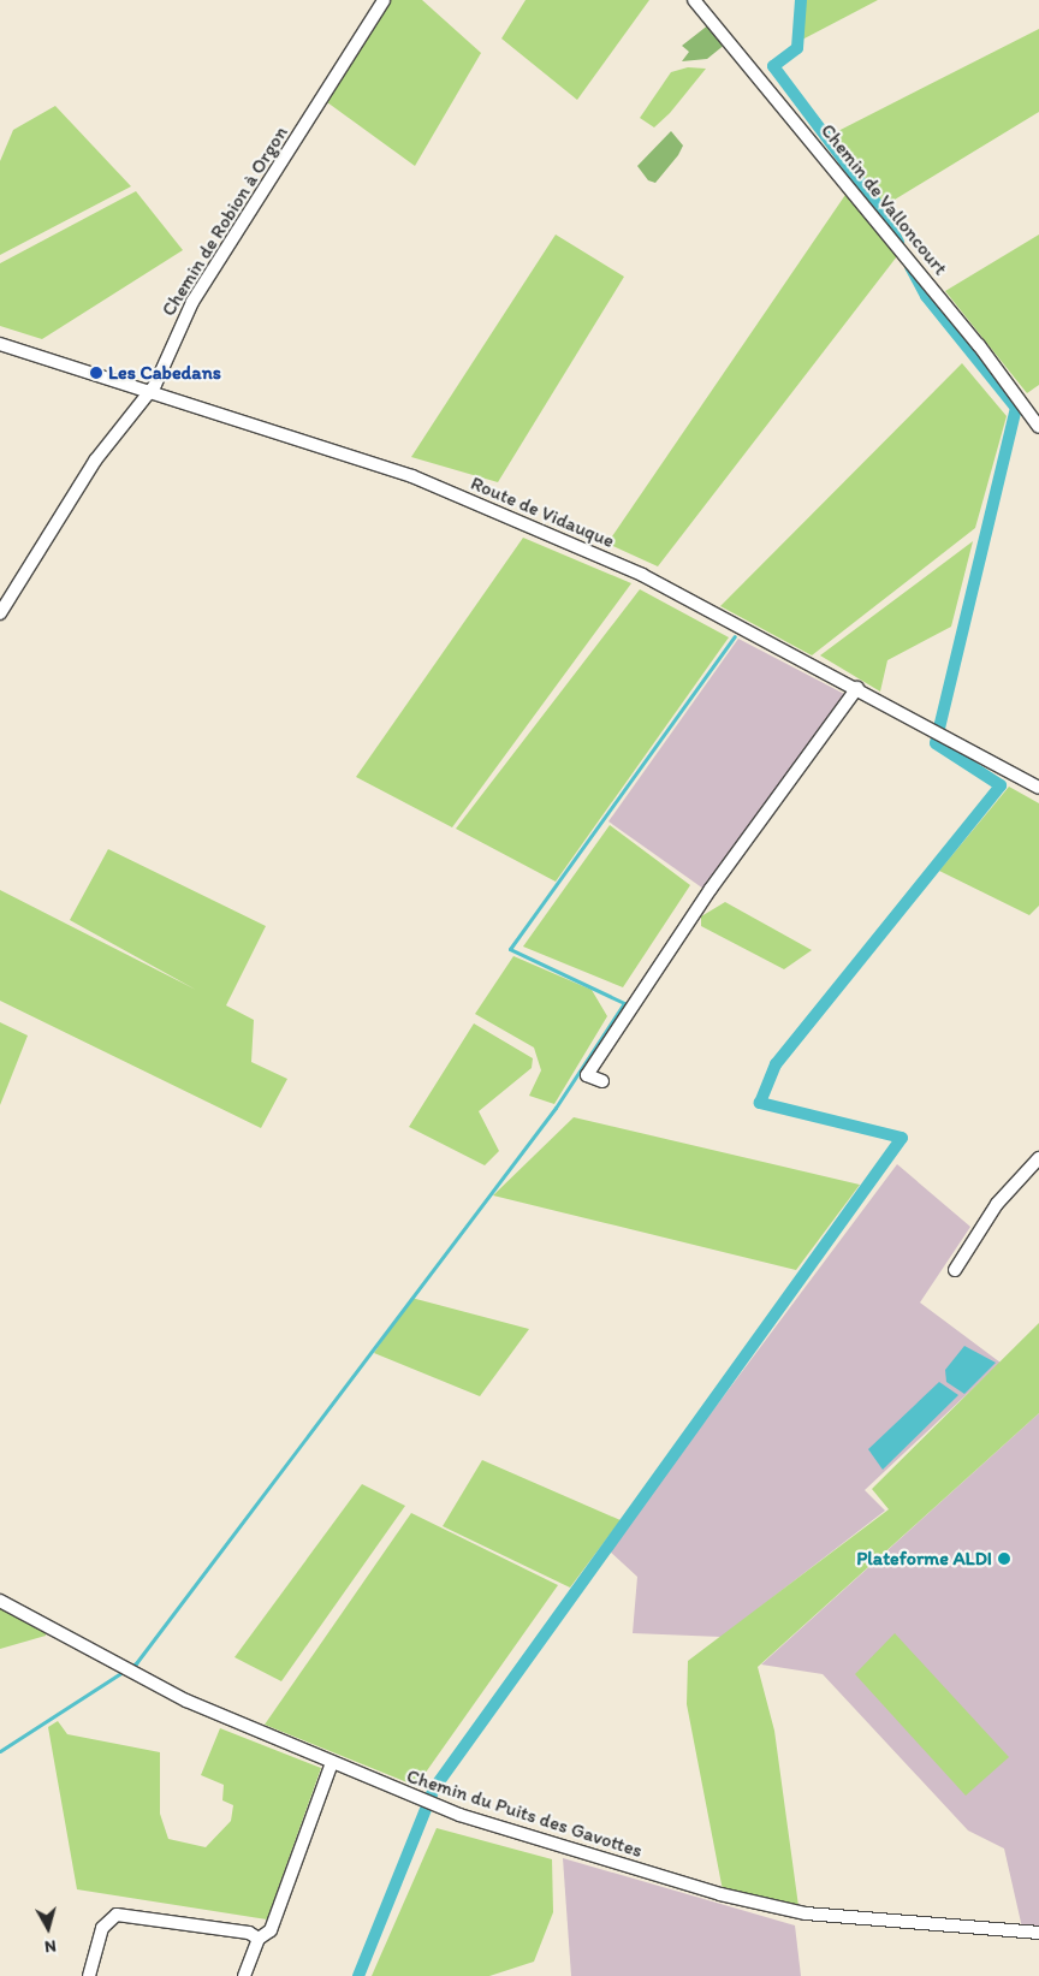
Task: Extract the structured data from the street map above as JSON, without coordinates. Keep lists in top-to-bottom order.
{
  "streets": {
    "street": [
      "Chemin de Valloncourt",
      "Chemin de Robion à Orgon",
      "Route de Vidauque",
      "Chemin du Puits des Gavottes"
    ]
  },
  "crossings": [
    ["Chemin de Robion à Orgon", "Route de Vidauque"]
  ],
  "places": ["Les Cabedans", "Plateforme ALDI"],
  "north": "bottom"
}
